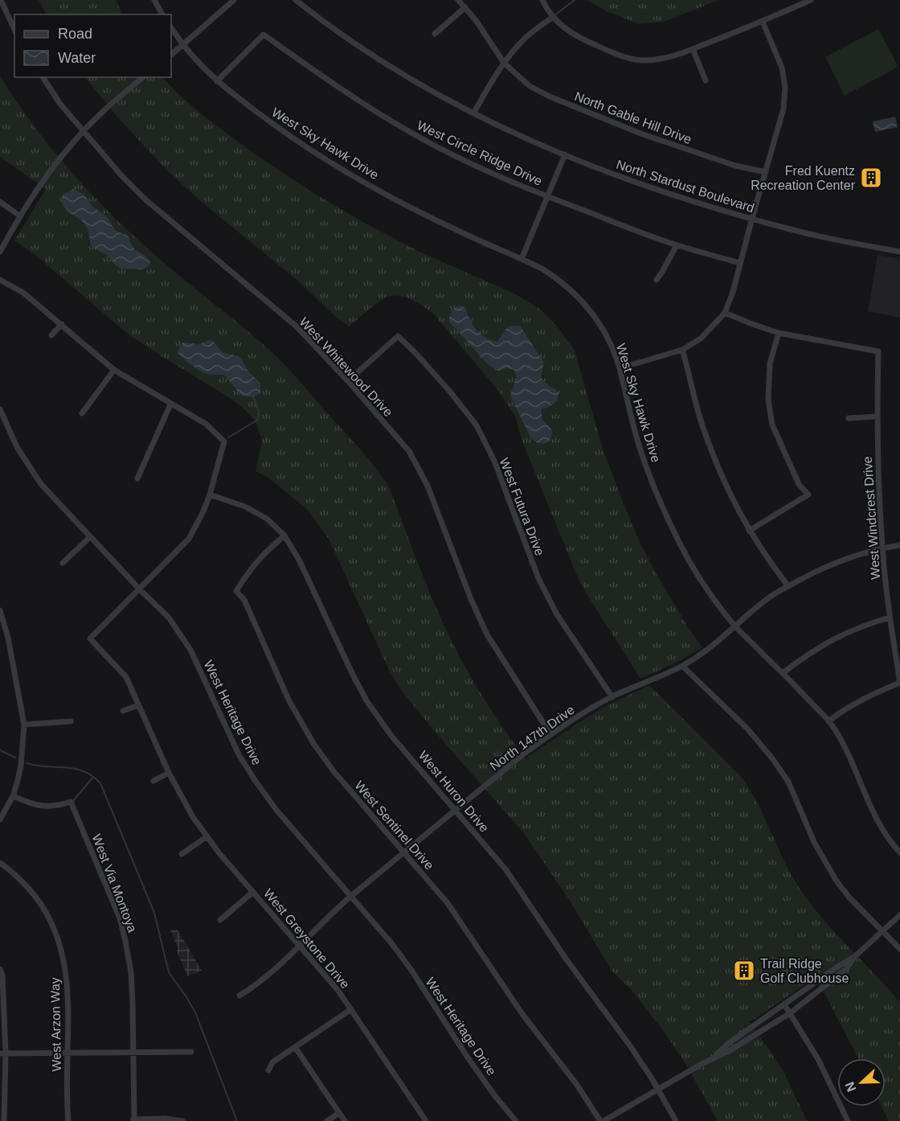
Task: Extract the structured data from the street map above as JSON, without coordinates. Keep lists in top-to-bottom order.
{
  "streets": {
    "street": [
      "North Gable Hill Drive",
      "West Sky Hawk Drive",
      "West Circle Ridge Drive",
      "North Stardust Boulevard",
      "West Whitewood Drive",
      "West Futura Drive",
      "West Windcrest Drive",
      "West Heritage Drive",
      "North 147th Drive",
      "West Huron Drive",
      "West Sentinel Drive",
      "West Via Montoya",
      "West Greystone Drive",
      "West Arzon Way"
    ]
  },
  "crossings": [
    ["West Sky Hawk Drive", "West Circle Ridge Drive"],
    ["West Sky Hawk Drive", "North 147th Drive"],
    ["West Whitewood Drive", "West Futura Drive"],
    ["West Whitewood Drive", "North 147th Drive"],
    ["West Futura Drive", "North 147th Drive"],
    ["West Windcrest Drive", "North 147th Drive"],
    ["West Heritage Drive", "North 147th Drive"],
    ["West Heritage Drive", "West Greystone Drive"],
    ["North 147th Drive", "West Huron Drive"],
    ["North 147th Drive", "West Sentinel Drive"],
    ["North 147th Drive", "West Greystone Drive"],
    ["West Huron Drive", "West Sentinel Drive"]
  ],
  "places": {
    "building": ["Fred Kuentz Recreation Center", "Trail Ridge Golf Clubhouse"]
  },
  "legend": ["Road", "Water"],
  "north": "left"
}
